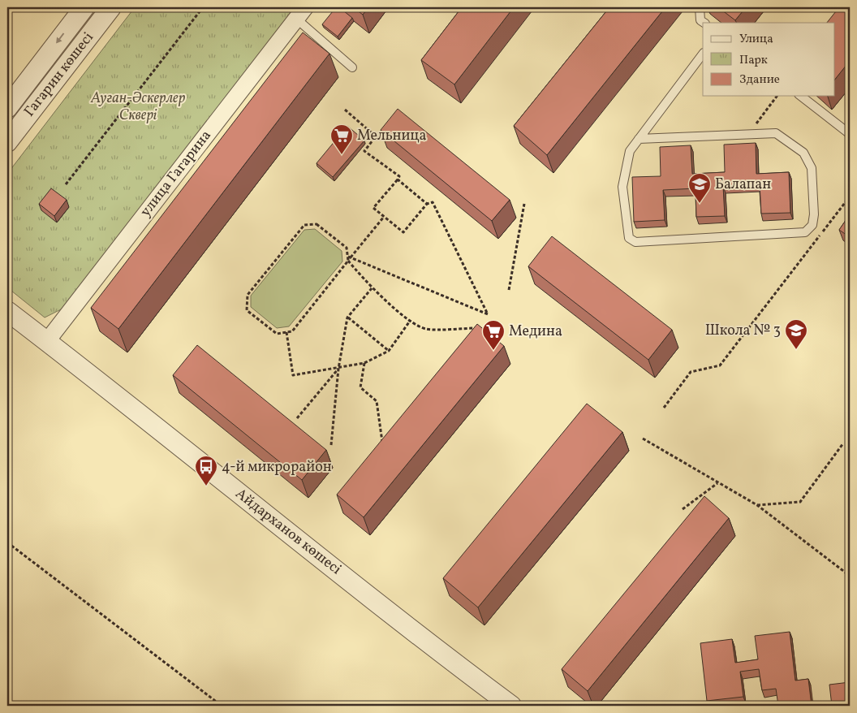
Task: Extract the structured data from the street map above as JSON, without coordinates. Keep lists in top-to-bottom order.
{
  "streets": {
    "street": ["Гагарин көшесі", "улица Гагарина", "Айдарханов көшесі"]
  },
  "crossings": [
    ["улица Гагарина", "Айдарханов көшесі"]
  ],
  "parks": ["Ауған-Әскерлер Сквері"],
  "places": {
    "supermarket": ["Мельница", "Медина"],
    "school or university": ["Балапан", "Школа № 3"],
    "bus stop": ["4-й микрорайон"]
  },
  "legend": ["Улица", "Парк", "Здание"]
}
